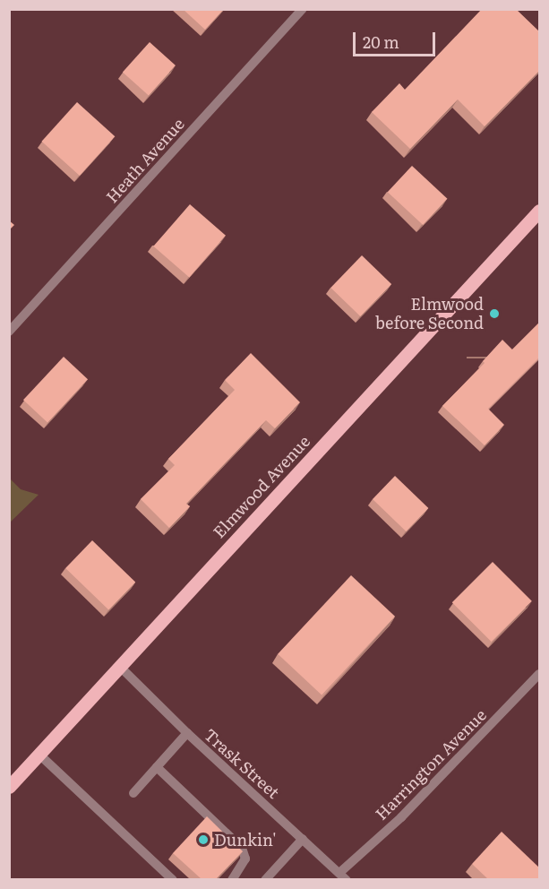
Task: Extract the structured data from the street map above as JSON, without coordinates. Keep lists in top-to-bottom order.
{
  "streets": {
    "main road": ["Elmwood Avenue"],
    "street": ["Heath Avenue", "Trask Street", "Harrington Avenue"]
  },
  "crossings": [
    ["Elmwood Avenue", "Trask Street"],
    ["Trask Street", "Harrington Avenue"]
  ],
  "places": ["Elmwood before Second", "Dunkin'"],
  "scale_bar": "20 m"
}
